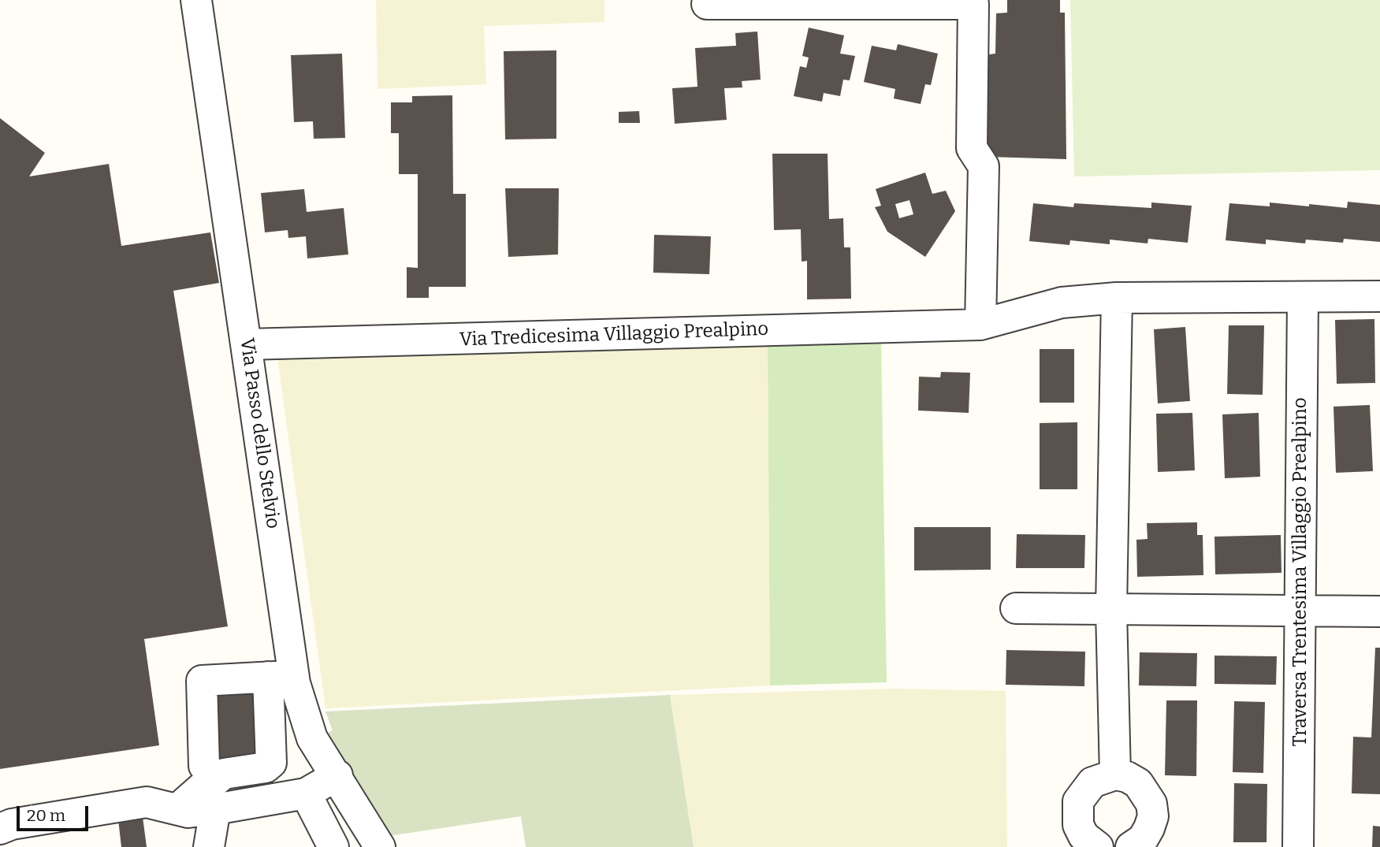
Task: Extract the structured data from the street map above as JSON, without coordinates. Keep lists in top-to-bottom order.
{
  "streets": {
    "street": ["Via Tredicesima Villaggio Prealpino", "Via Passo dello Stelvio", "Traversa Trentesima Villaggio Prealpino"]
  },
  "crossings": [
    ["Via Tredicesima Villaggio Prealpino", "Via Passo dello Stelvio"],
    ["Via Tredicesima Villaggio Prealpino", "Traversa Trentesima Villaggio Prealpino"]
  ],
  "scale_bar": "20 m"
}
